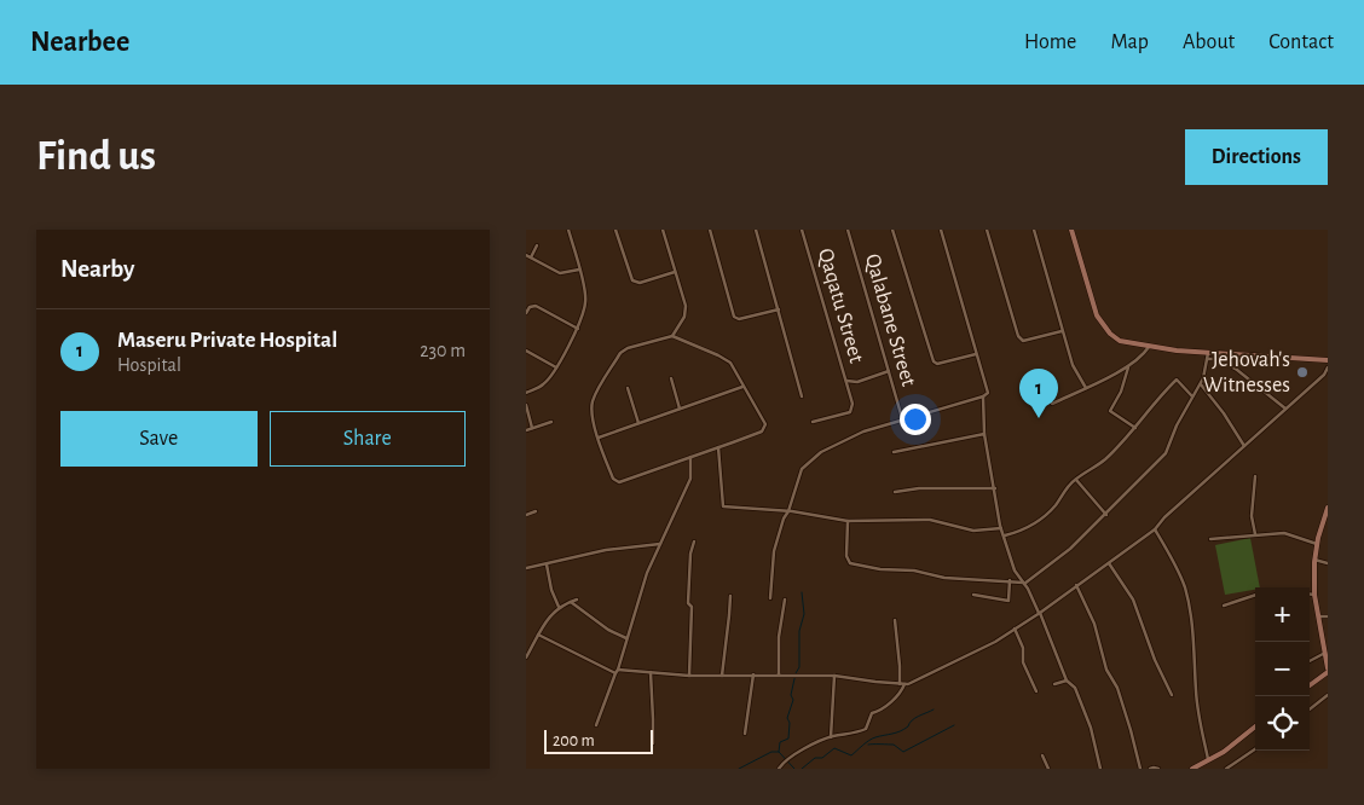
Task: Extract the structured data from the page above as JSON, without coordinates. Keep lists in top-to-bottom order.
{
  "streets": {
    "street": ["Qaqatu Street", "Qalabane Street"]
  },
  "crossings": [
    ["Qaqatu Street", "Qalabane Street"]
  ],
  "places": ["Jehovah's Witnesses"],
  "scale_bar": "200 m",
  "page": {
    "header": "Nearbee",
    "nav": [
      "Home",
      "Map",
      "About",
      "Contact"
    ],
    "buttons": [
      "Directions",
      ["Save", "Share"]
    ],
    "title": "Find us",
    "heading": "Nearby",
    "list": [
      {
        "mark": "1",
        "name": "Maseru Private Hospital",
        "note": "Hospital",
        "value": "230 m"
      }
    ],
    "pins": "1",
    "map_buttons": ["+", "−"],
    "scale": "200 m"
  }
}
